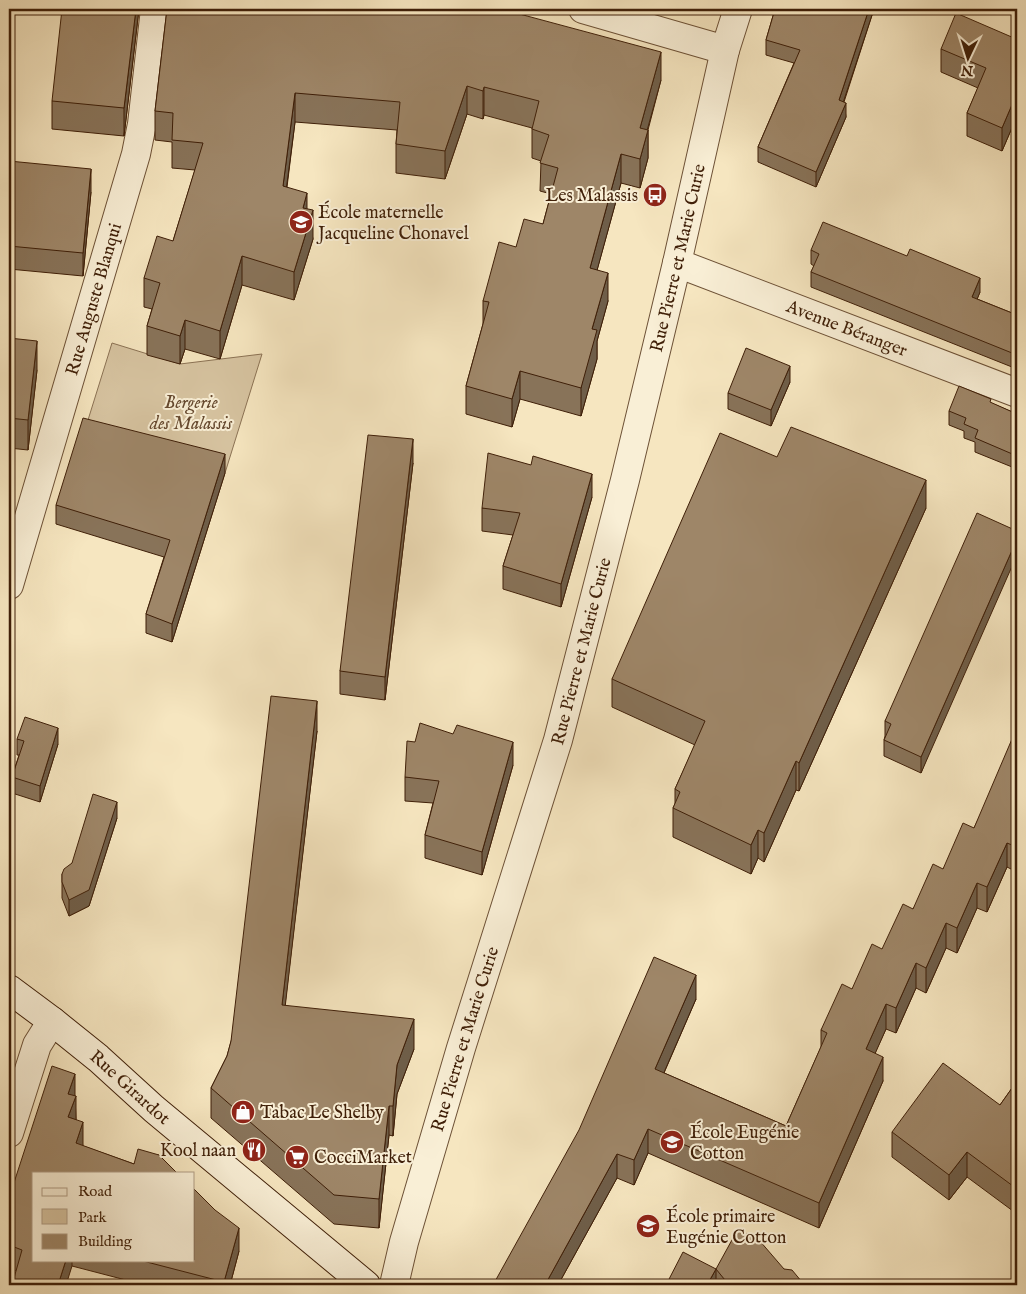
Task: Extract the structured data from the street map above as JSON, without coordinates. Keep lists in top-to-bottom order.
{
  "streets": {
    "street": [
      "Rue Pierre et Marie Curie",
      "Rue Auguste Blanqui",
      "Avenue Béranger",
      "Rue Girardot"
    ]
  },
  "crossings": [
    ["Rue Pierre et Marie Curie", "Avenue Béranger"]
  ],
  "parks": ["Bergerie des Malassis"],
  "places": {
    "bus stop": ["Les Malassis"],
    "school or university": ["École maternelle Jacqueline Chonavel", "École Eugénie Cotton", "École primaire Eugénie Cotton"],
    "shop": ["Tabac Le Shelby"],
    "restaurant": ["Kool naan"],
    "supermarket": ["CocciMarket"]
  },
  "legend": ["Road", "Park", "Building"],
  "north": "bottom"
}
